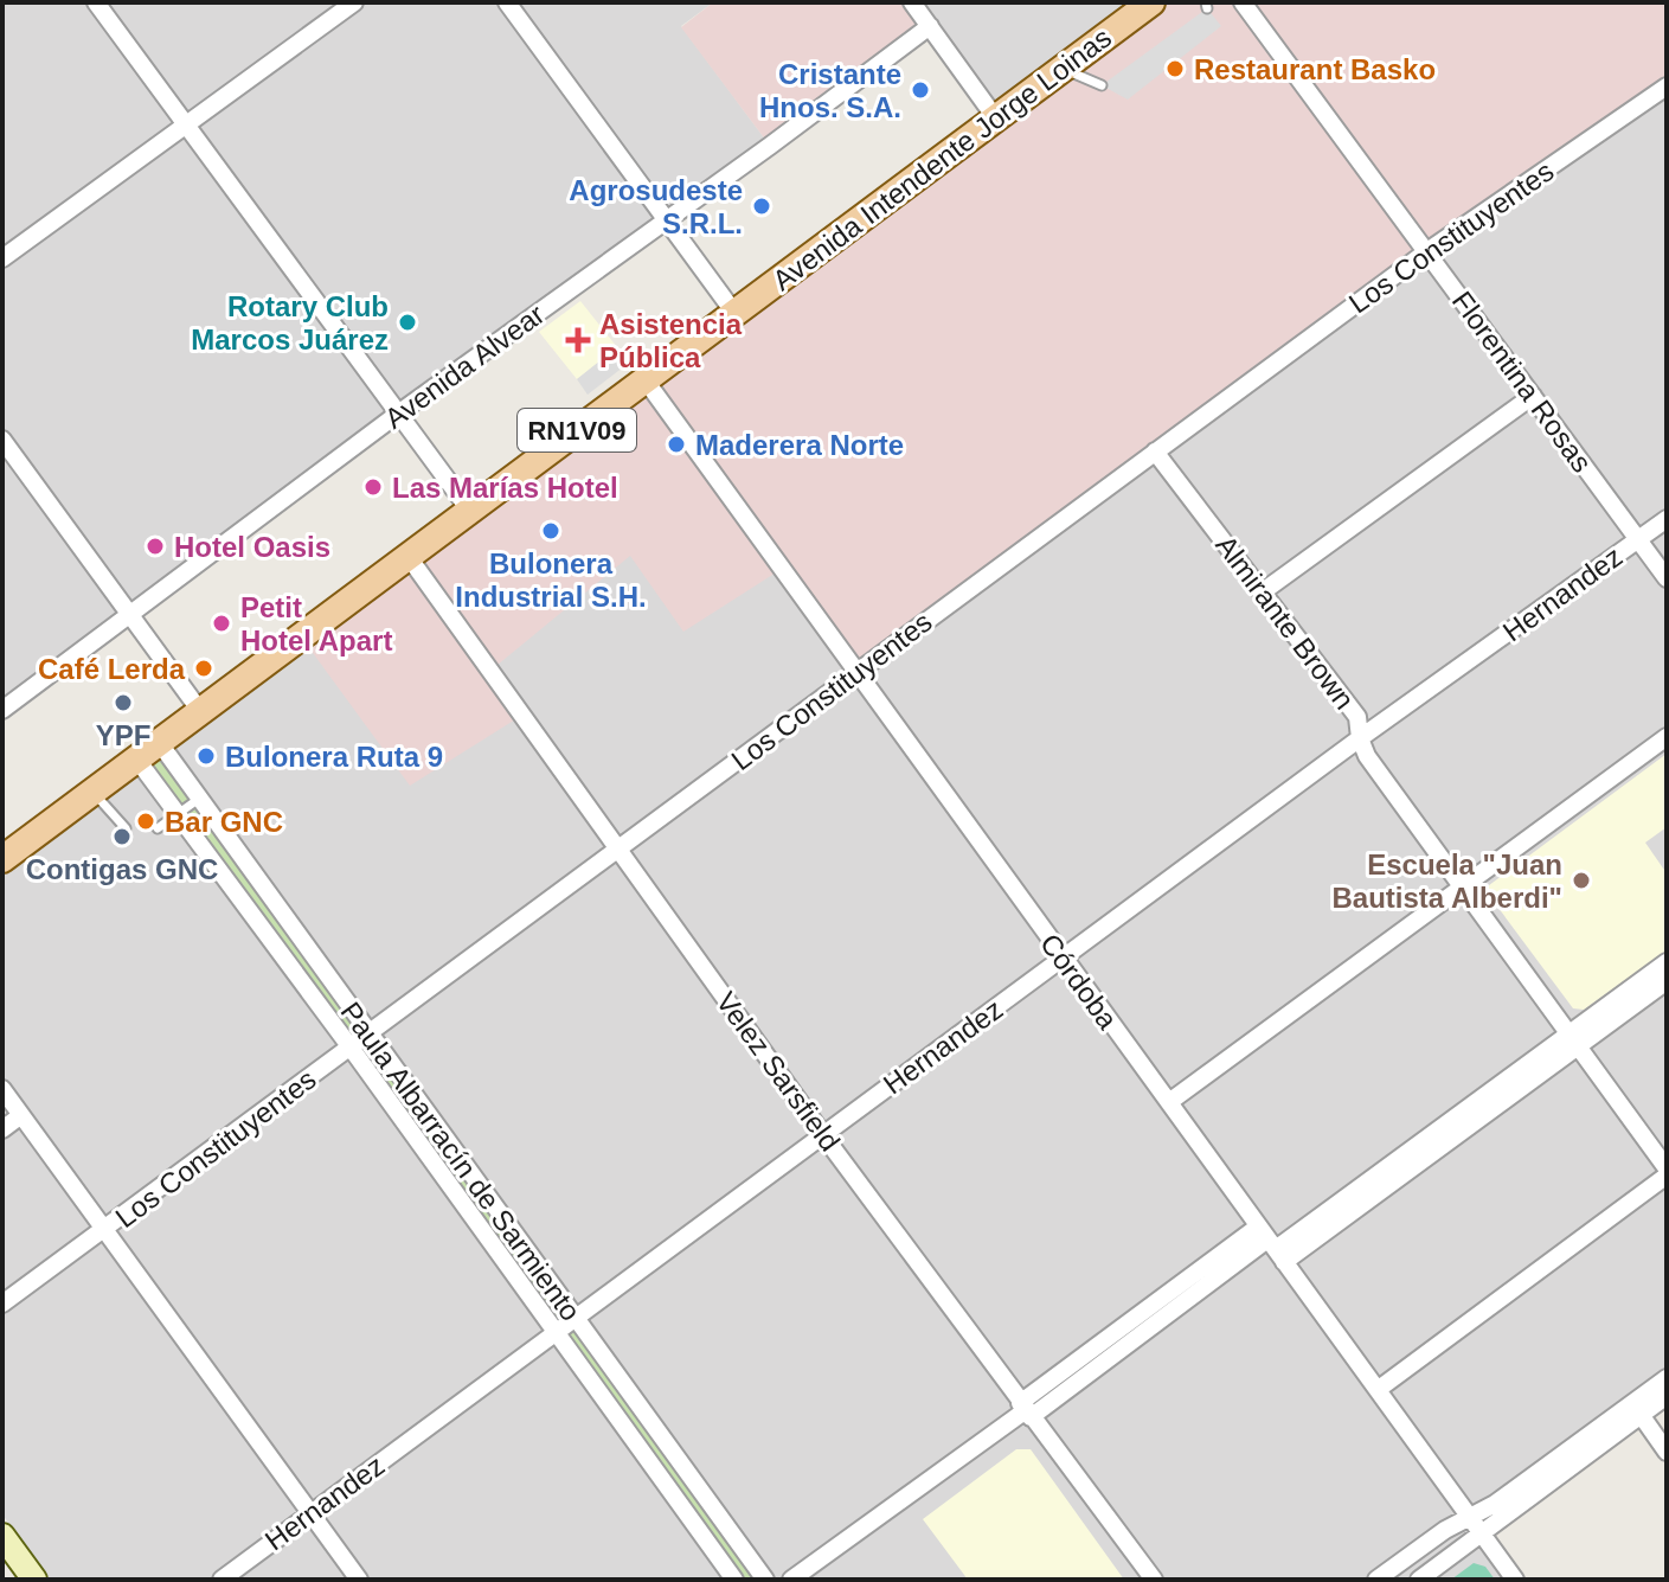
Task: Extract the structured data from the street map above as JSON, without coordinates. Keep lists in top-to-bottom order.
{
  "streets": {
    "main road": ["Avenida Intendente Jorge Loinas", "RN1V09"],
    "street": [
      "Los Constituyentes",
      "Avenida Alvear",
      "Florentina Rosas",
      "Hernandez",
      "Almirante Brown",
      "Córdoba",
      "Velez Sarsfield",
      "Paula Albarracín de Sarmiento"
    ]
  },
  "crossings": [
    ["Avenida Intendente Jorge Loinas", "Córdoba"],
    ["Avenida Intendente Jorge Loinas", "Velez Sarsfield"],
    ["Avenida Intendente Jorge Loinas", "Paula Albarracín de Sarmiento"],
    ["Los Constituyentes", "Florentina Rosas"],
    ["Los Constituyentes", "Almirante Brown"],
    ["Los Constituyentes", "Córdoba"],
    ["Los Constituyentes", "Velez Sarsfield"],
    ["Los Constituyentes", "Paula Albarracín de Sarmiento"],
    ["Florentina Rosas", "Hernandez"],
    ["Hernandez", "Almirante Brown"],
    ["Hernandez", "Córdoba"],
    ["Hernandez", "Velez Sarsfield"],
    ["Hernandez", "Paula Albarracín de Sarmiento"]
  ],
  "places": {
    "other": [
      "Restaurant Basko",
      "Cristante Hnos. S.A.",
      "Agrosudeste S.R.L.",
      "Rotary Club Marcos Juárez",
      "Maderera Norte",
      "Las Marías Hotel",
      "Bulonera Industrial S.H.",
      "Hotel Oasis",
      "Petit Hotel Apart",
      "Café Lerda",
      "YPF",
      "Bulonera Ruta 9",
      "Bar GNC",
      "Contigas GNC",
      "Escuela \"Juan Bautista Alberdi\""
    ],
    "health": ["Asistencia Pública"]
  }
}
